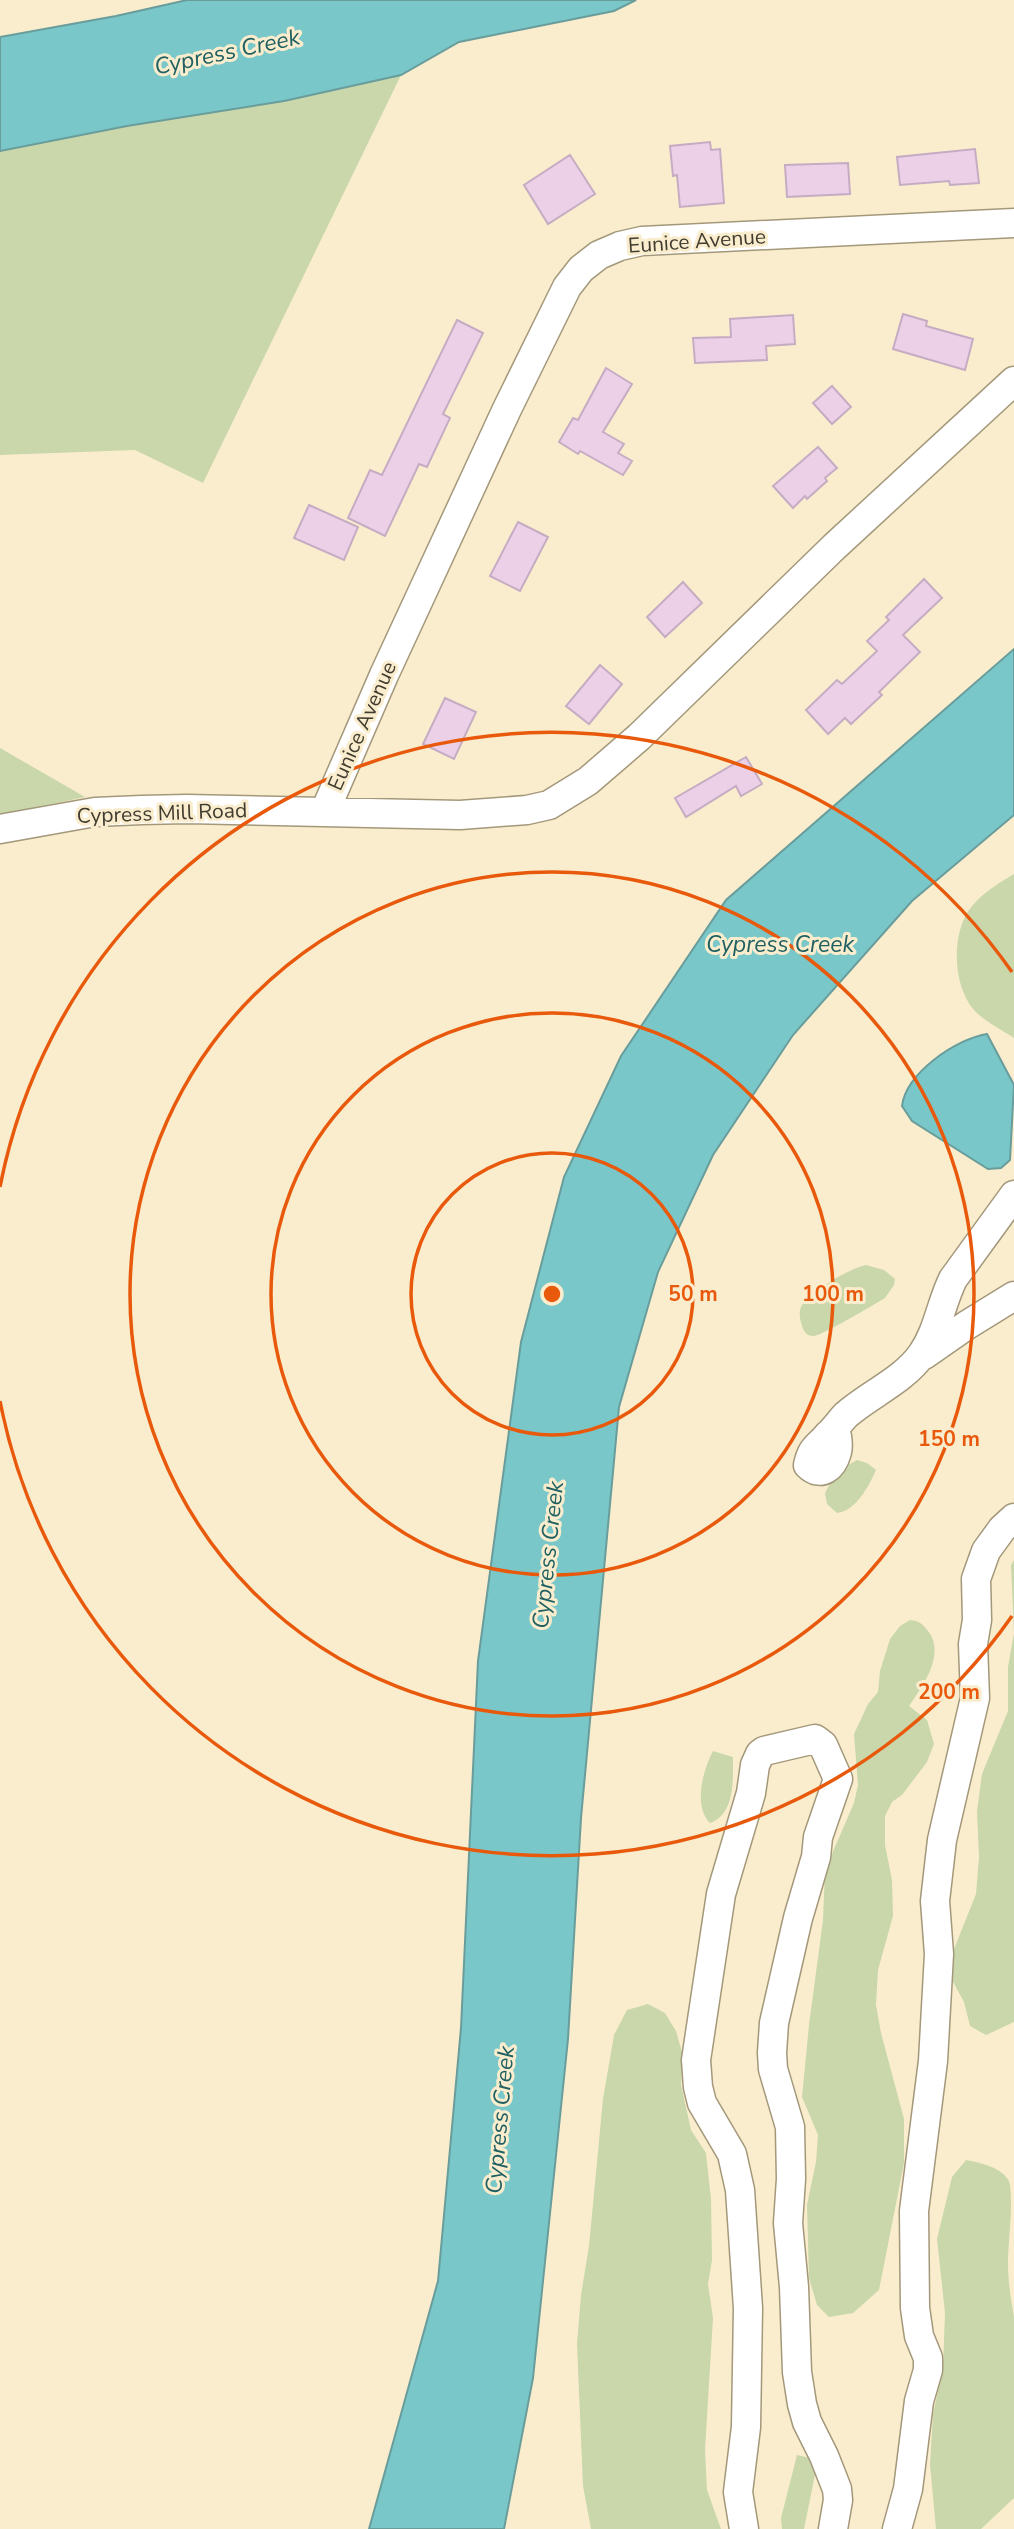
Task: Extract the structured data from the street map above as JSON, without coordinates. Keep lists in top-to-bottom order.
{
  "streets": {
    "street": ["Eunice Avenue", "Cypress Mill Road"]
  },
  "crossings": [
    ["Eunice Avenue", "Cypress Mill Road"]
  ],
  "water": ["Cypress Creek"],
  "rings": [
    "50 m",
    "100 m",
    "150 m",
    "200 m"
  ]
}
